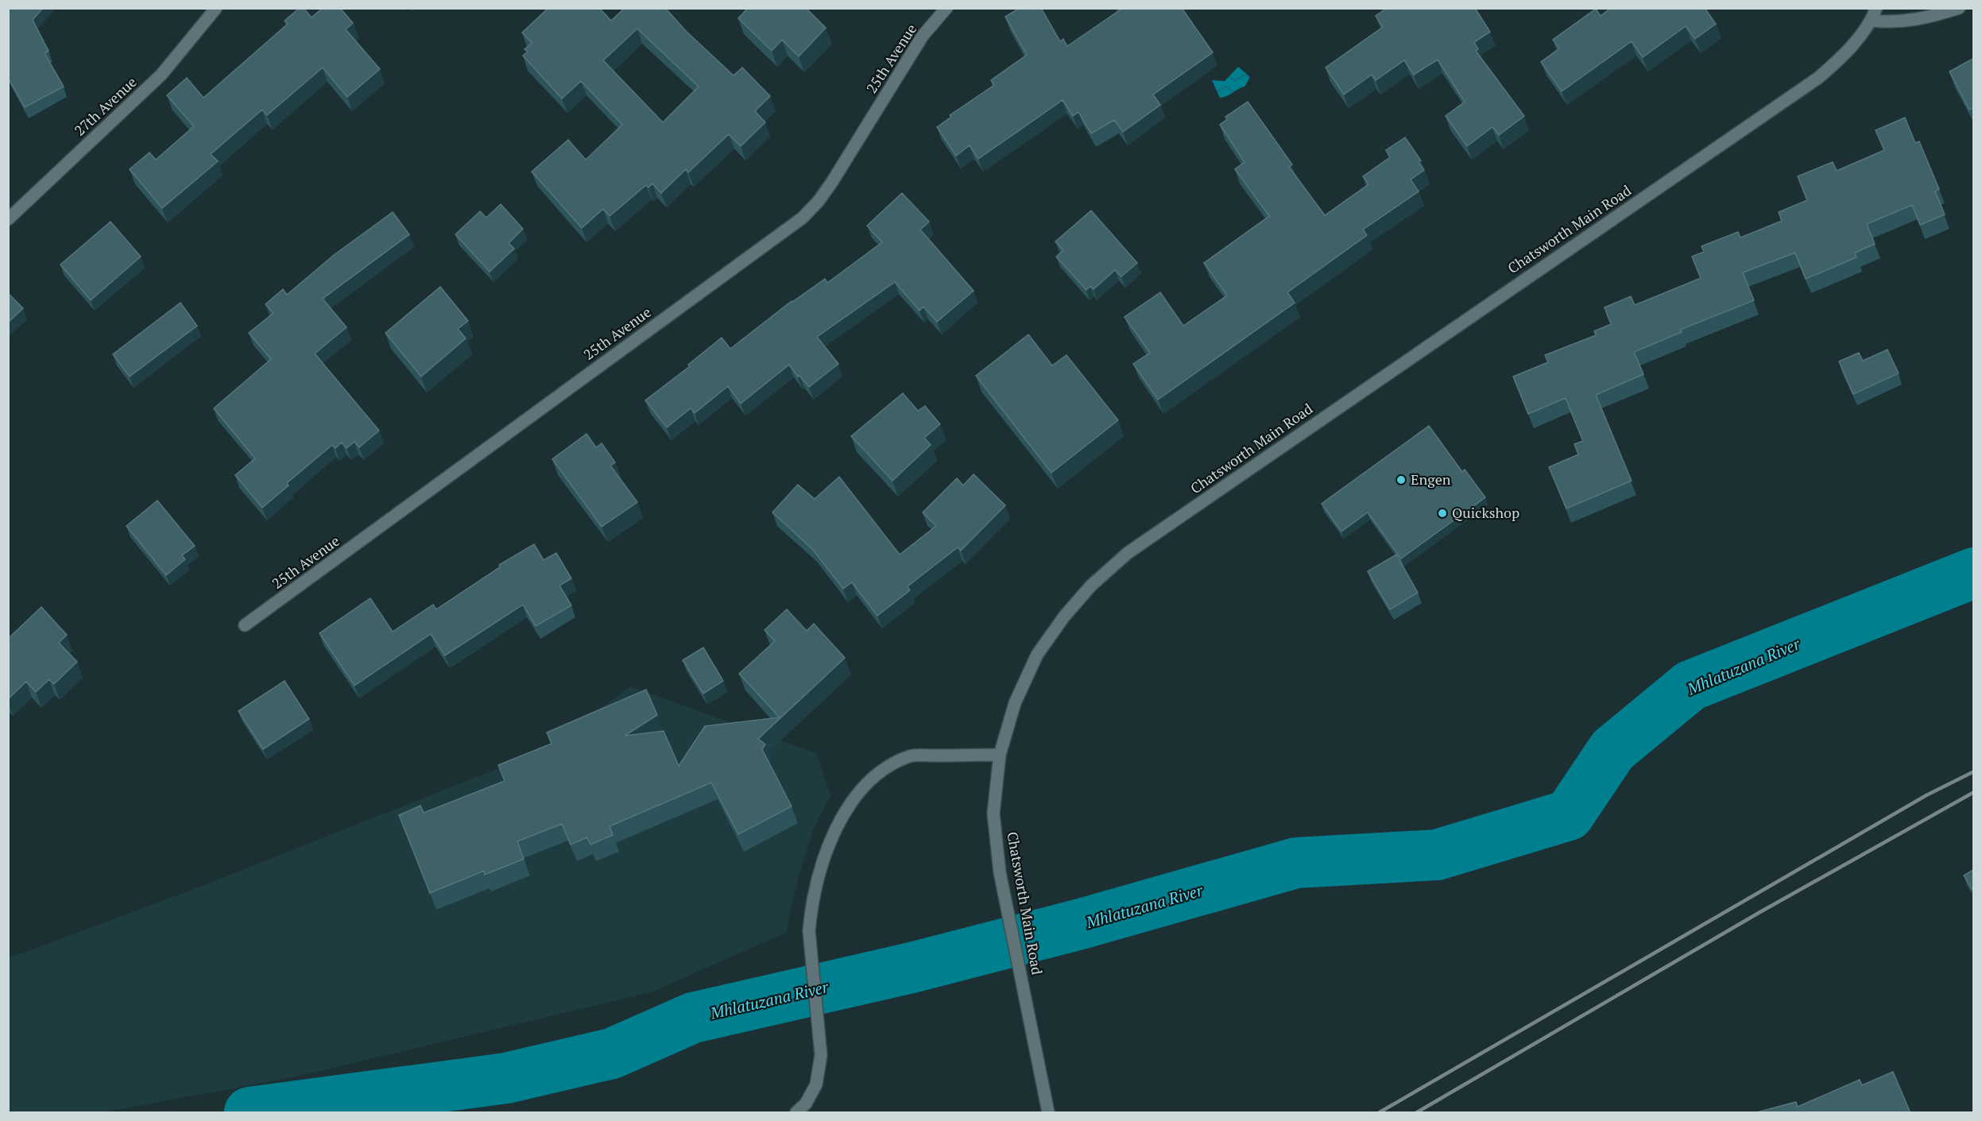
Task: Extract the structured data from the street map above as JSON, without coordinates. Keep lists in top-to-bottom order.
{
  "streets": {
    "street": ["25th Avenue", "27th Avenue", "Chatsworth Main Road"]
  },
  "water": ["Mhlatuzana River"],
  "places": ["Engen", "Quickshop"]
}
